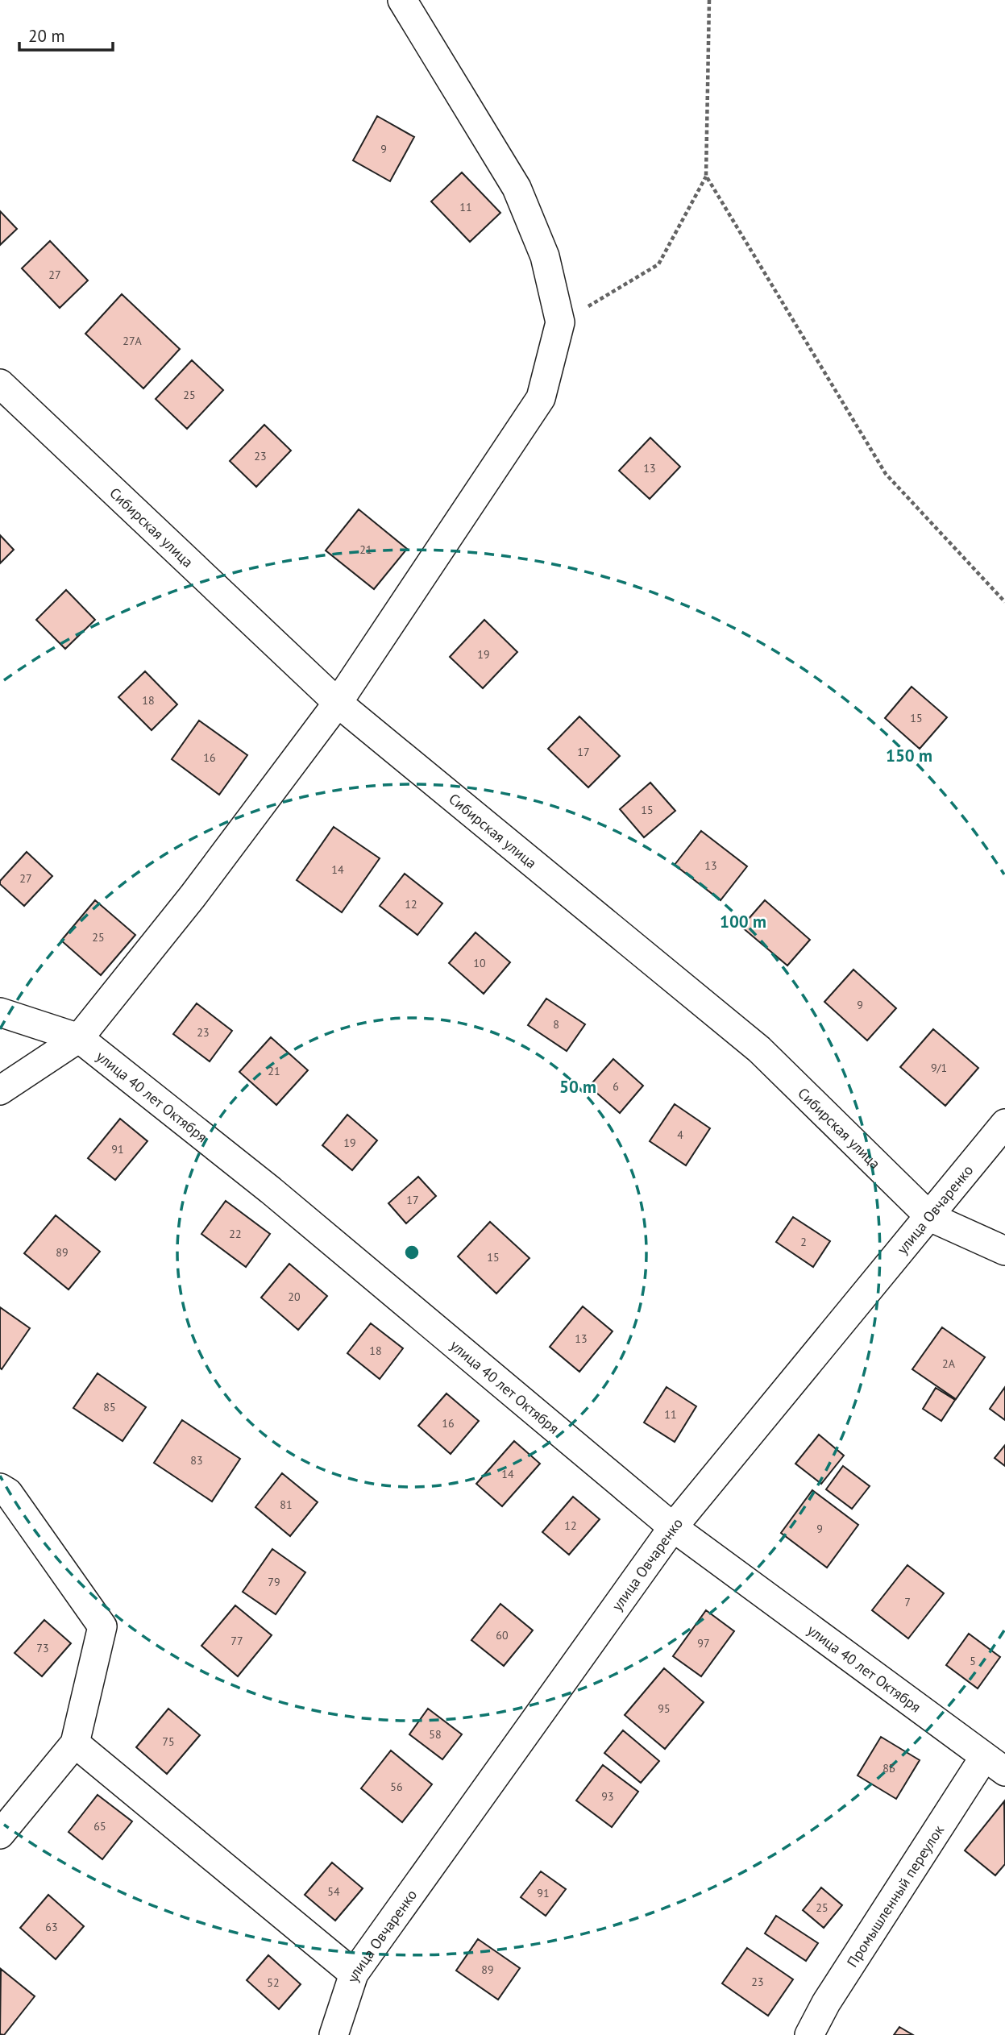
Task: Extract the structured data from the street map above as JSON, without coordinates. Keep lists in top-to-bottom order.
{
  "streets": {
    "street": [
      "Сибирская улица",
      "улица 40 лет Октября",
      "улица Овчаренко",
      "Промышленный переулок"
    ]
  },
  "crossings": [
    ["Сибирская улица", "улица Овчаренко"],
    ["улица 40 лет Октября", "улица Овчаренко"],
    ["улица 40 лет Октября", "Промышленный переулок"]
  ],
  "house_numbers": [
    "9",
    "11",
    "27",
    "27А",
    "25",
    "23",
    "13",
    "21",
    "19",
    "18",
    "15",
    "17",
    "16",
    "15",
    "13",
    "14",
    "27",
    "12",
    "25",
    "10",
    "9",
    "8",
    "23",
    "9/1",
    "21",
    "6",
    "4",
    "19",
    "91",
    "17",
    "22",
    "2",
    "89",
    "15",
    "20",
    "13",
    "18",
    "2А",
    "85",
    "11",
    "16",
    "83",
    "14",
    "81",
    "12",
    "9",
    "79",
    "7",
    "60",
    "77",
    "97",
    "73",
    "5",
    "95",
    "58",
    "75",
    "8Б",
    "56",
    "93",
    "65",
    "54",
    "91",
    "25",
    "63",
    "89",
    "23",
    "52"
  ],
  "scale_bar": "20 m",
  "rings": ["150 m", "100 m", "50 m"]
}
